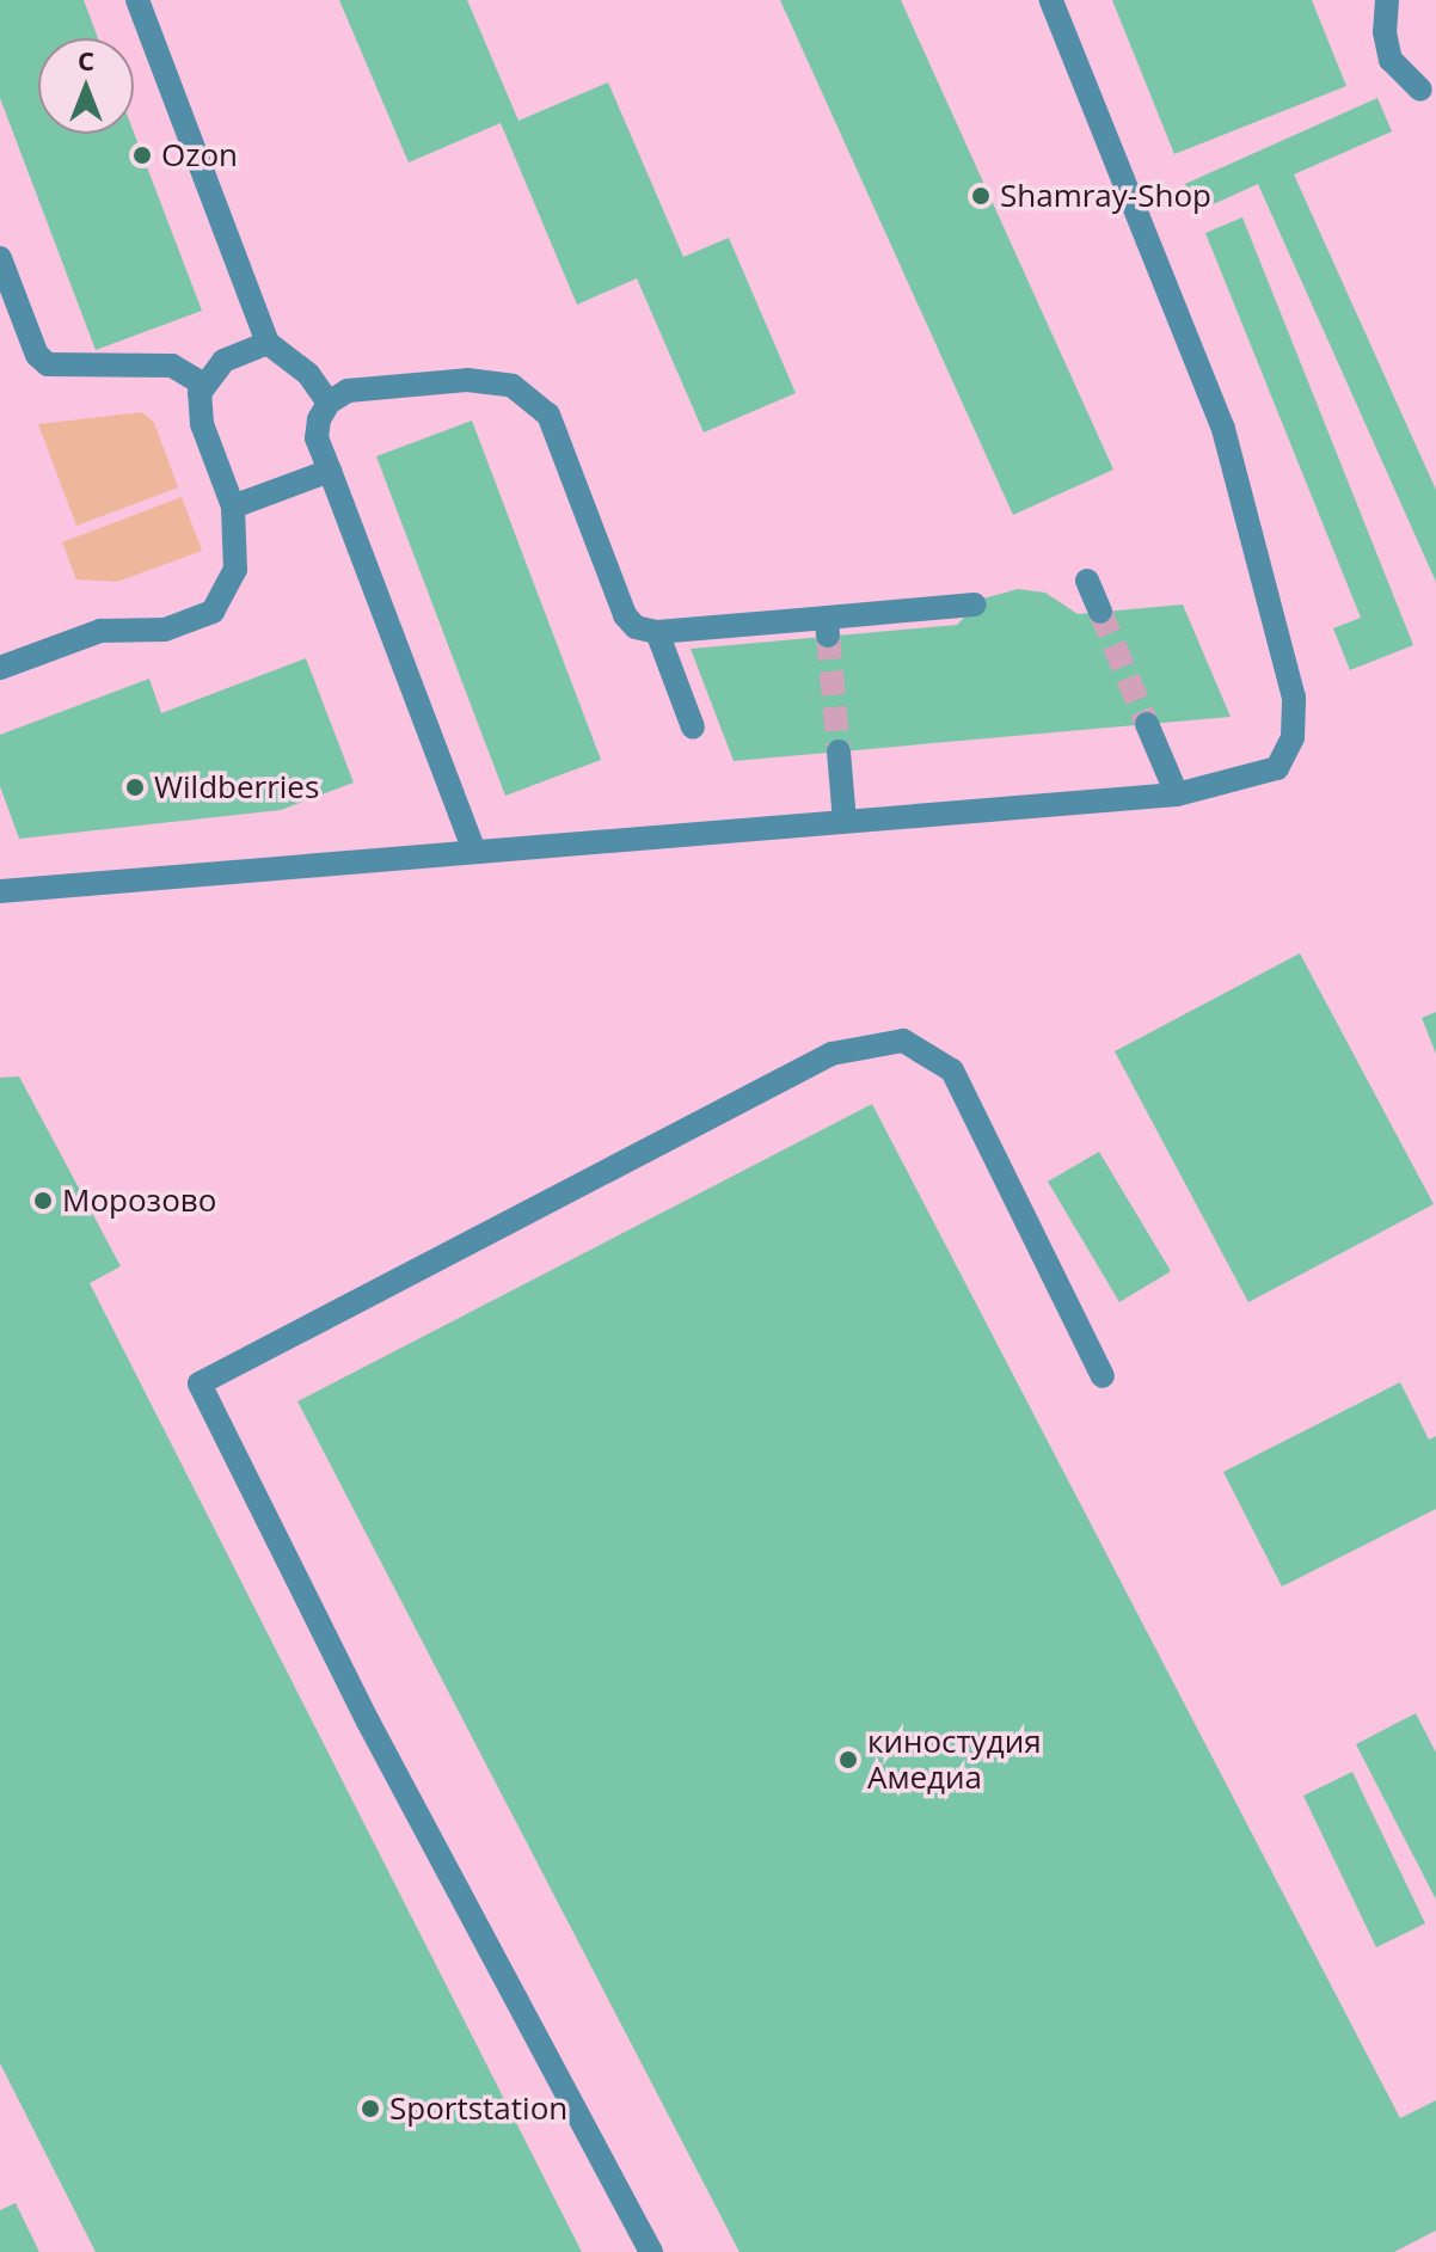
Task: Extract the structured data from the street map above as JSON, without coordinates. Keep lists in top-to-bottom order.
{
  "places": [
    "Ozon",
    "Shamray-Shop",
    "Wildberries",
    "Морозово",
    "киностудия Амедиа",
    "Sportstation"
  ],
  "north": "top"
}
